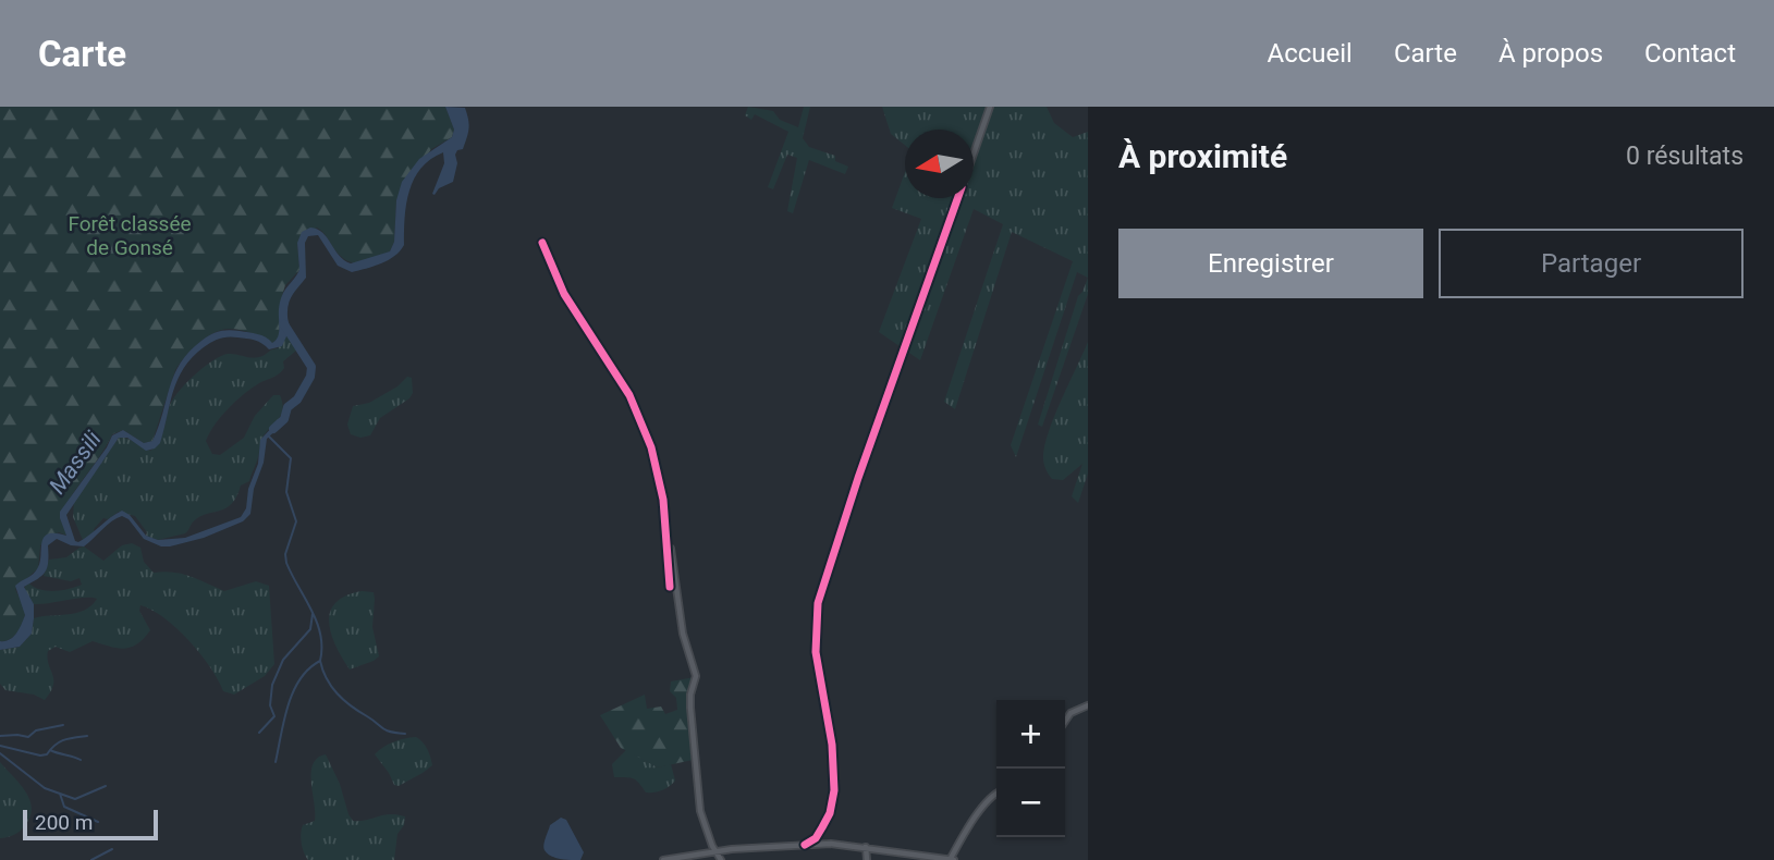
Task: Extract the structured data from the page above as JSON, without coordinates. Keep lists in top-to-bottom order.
{
  "water": ["Massili"],
  "parks": ["Forêt classée de Gonsé"],
  "scale_bar": "200 m",
  "north": "left",
  "page": {
    "header": "Carte",
    "nav": [
      "Accueil",
      "Carte",
      "À propos",
      "Contact"
    ],
    "heading": ["À proximité", "0 résultats"],
    "buttons": ["Enregistrer", "Partager"],
    "map_buttons": ["+", "−"],
    "scale": "200 m"
  }
}
